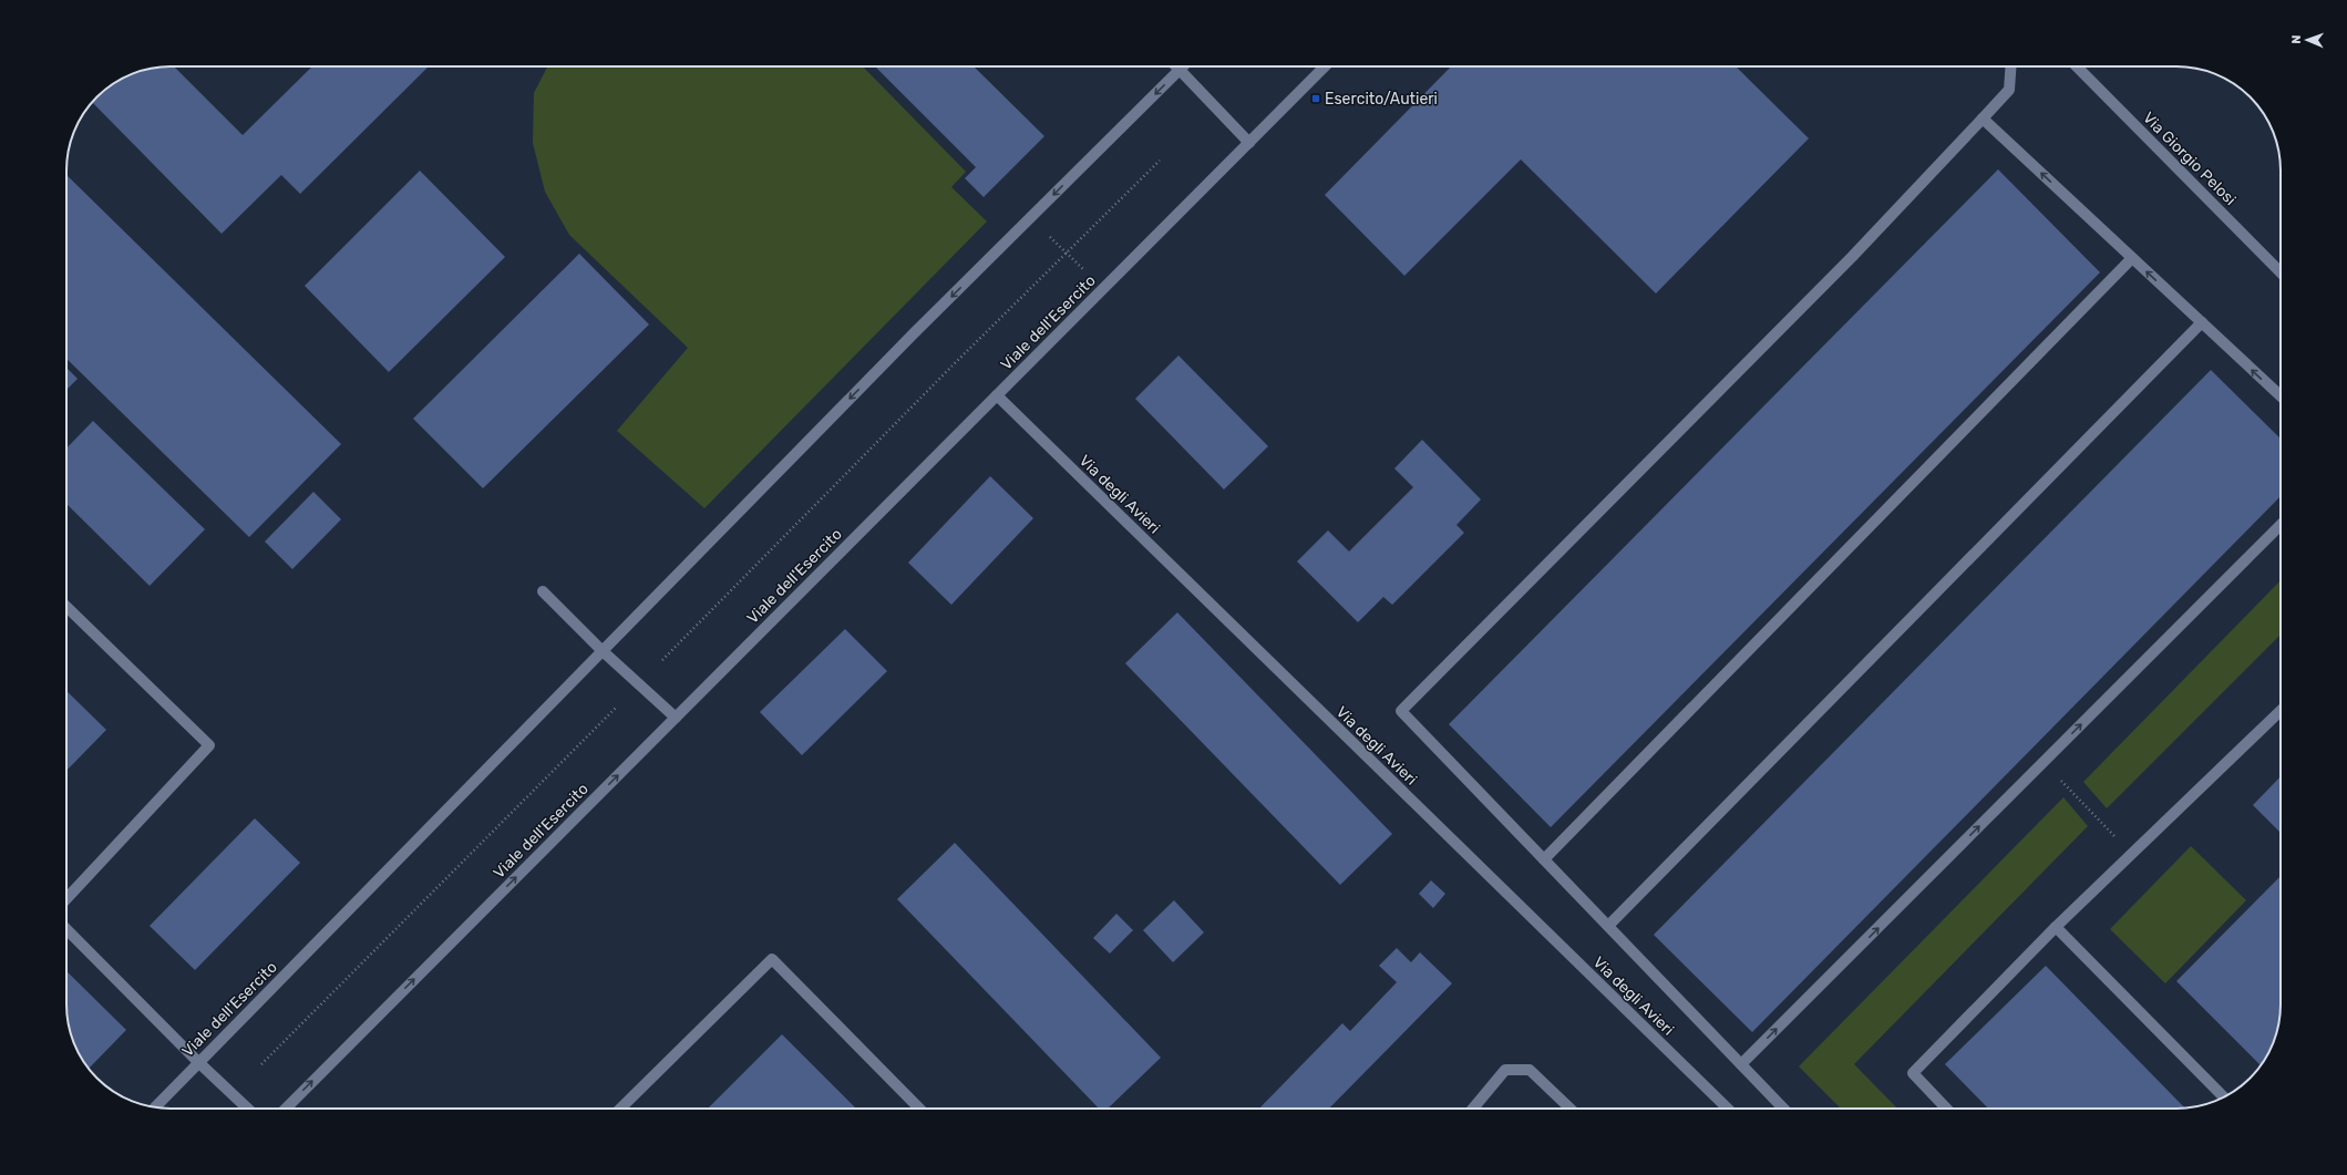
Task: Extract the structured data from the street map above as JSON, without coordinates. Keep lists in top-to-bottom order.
{
  "streets": {
    "street": ["Via Giorgio Pelosi", "Viale dell'Esercito", "Via degli Avieri"]
  },
  "crossings": [
    ["Viale dell'Esercito", "Via degli Avieri"]
  ],
  "places": {
    "transit": ["Esercito/Autieri"]
  },
  "north": "left"
}
